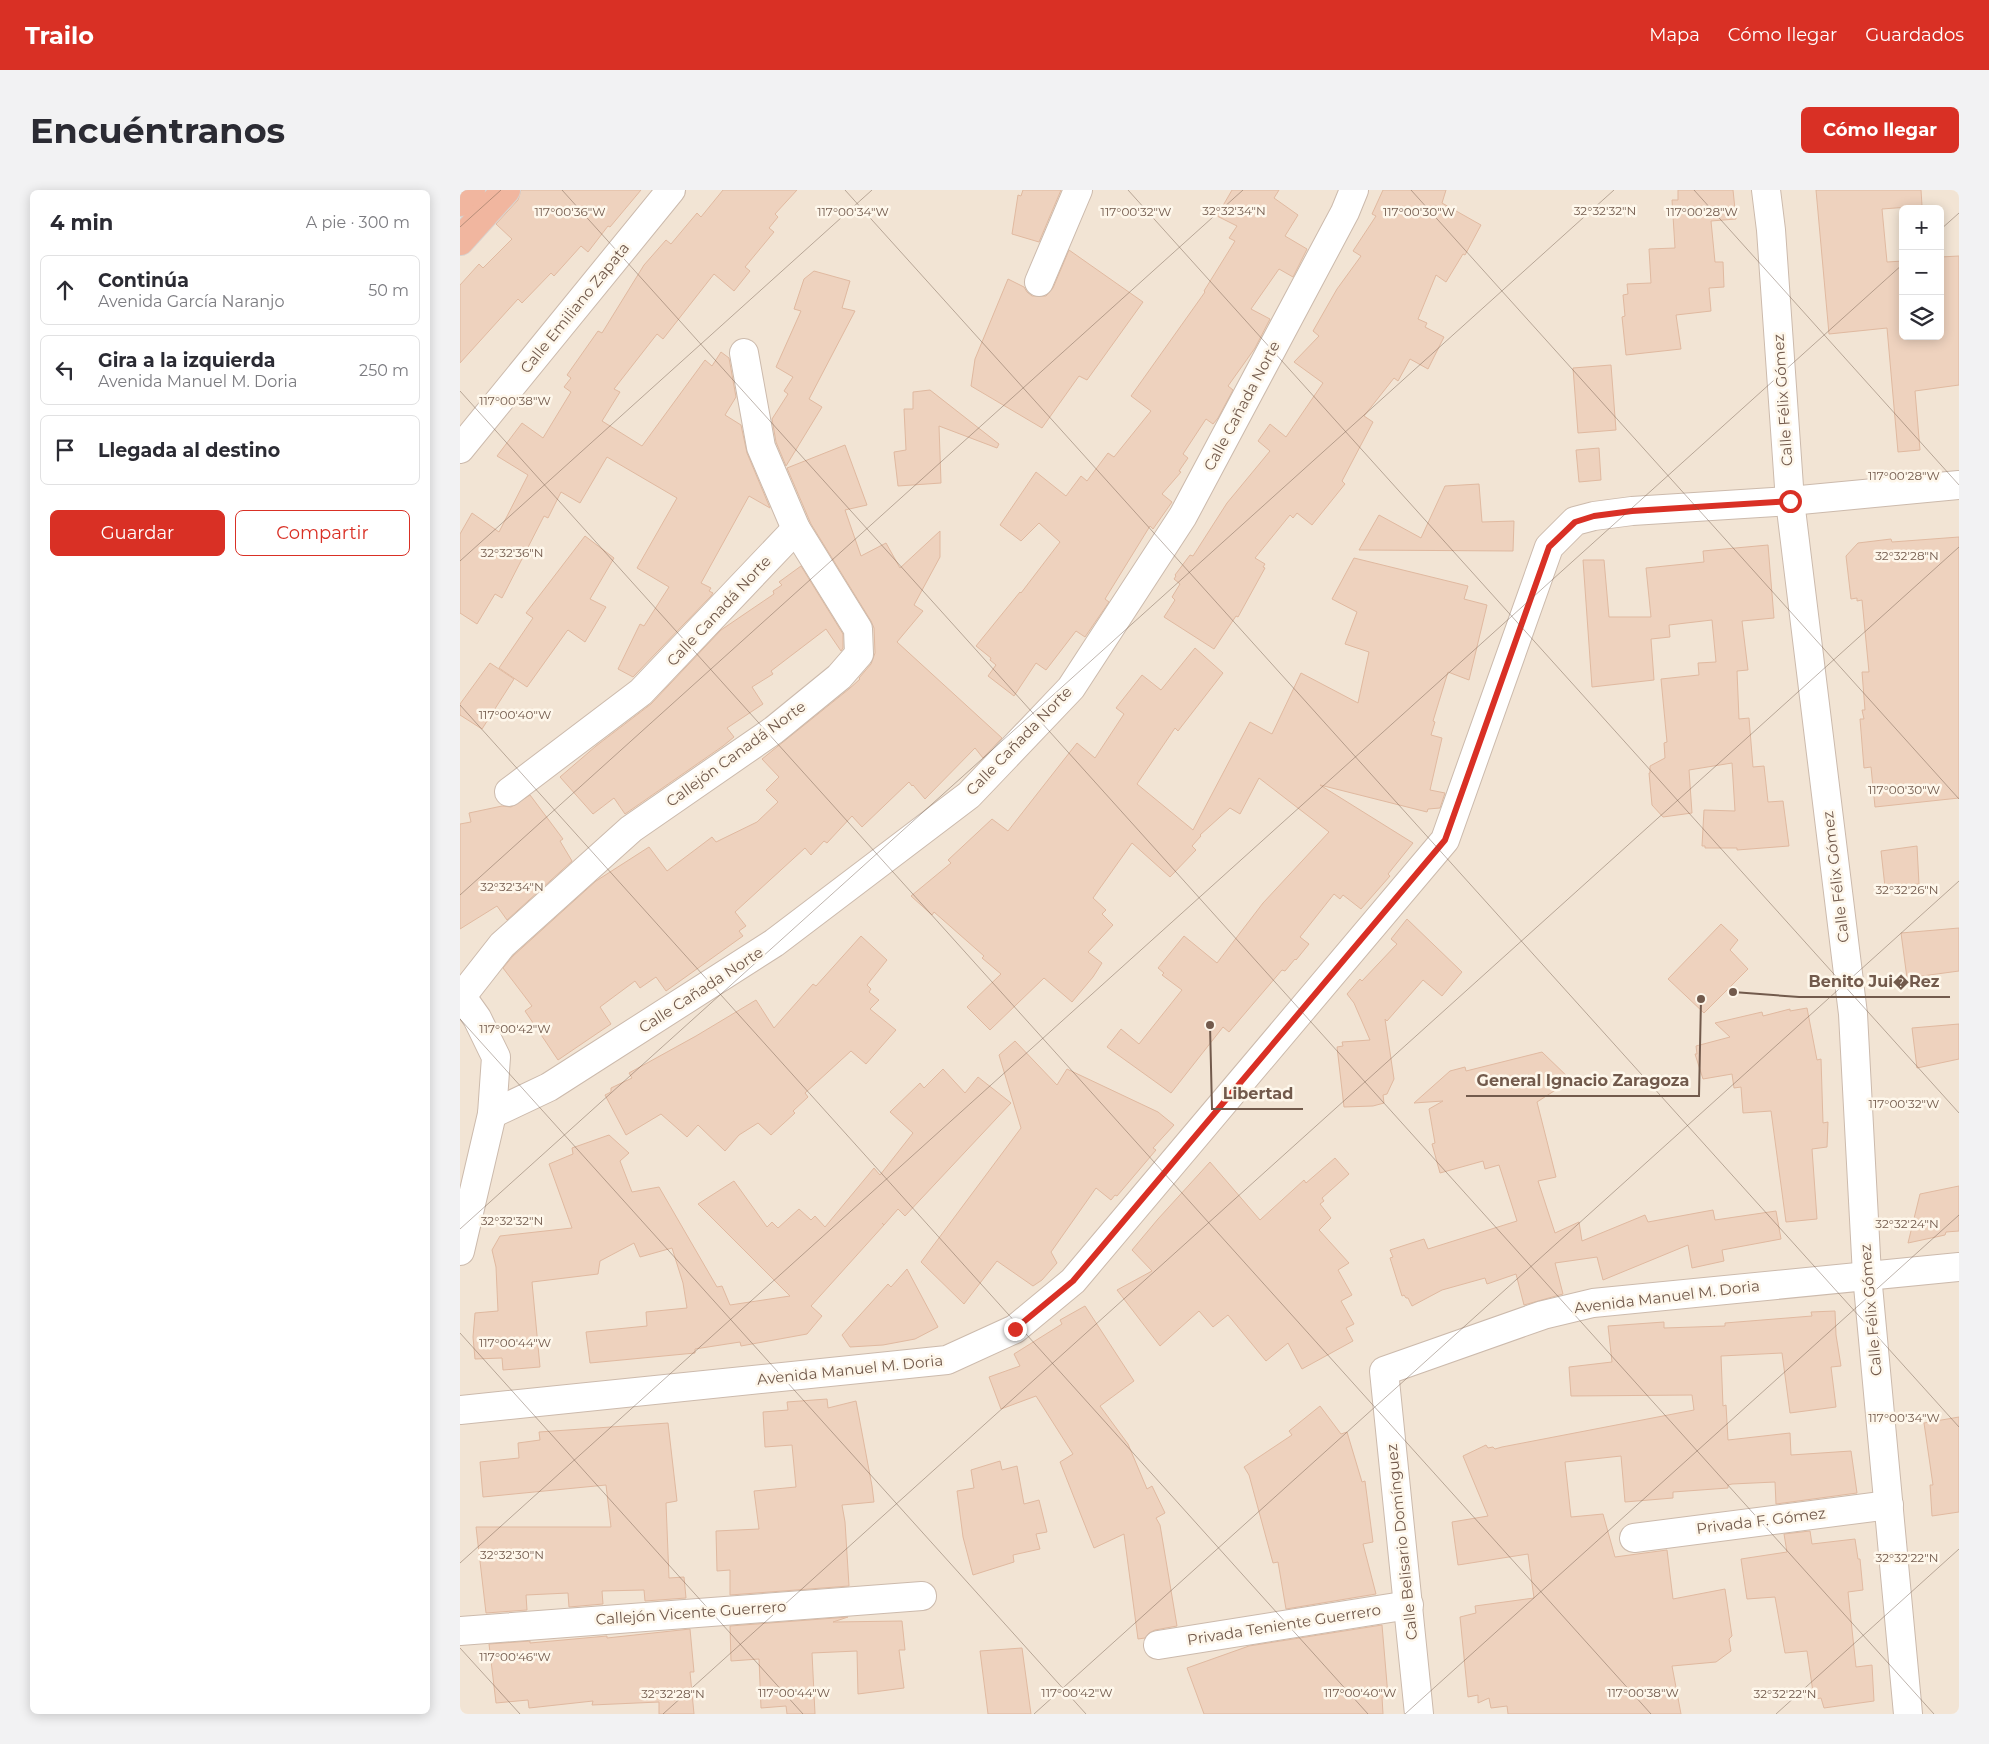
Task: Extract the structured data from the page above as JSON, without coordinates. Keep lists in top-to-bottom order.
{
  "streets": {
    "street": [
      "Calle Emiliano Zapata",
      "Calle Félix Gómez",
      "Calle Cañada Norte",
      "Calle Canadá Norte",
      "Callejón Canadá Norte",
      "Avenida Manuel M. Doria",
      "Privada F. Gómez",
      "Calle Belisario Domínguez",
      "Callejón Vicente Guerrero",
      "Privada Teniente Guerrero"
    ]
  },
  "crossings": [
    ["Calle Félix Gómez", "Avenida Manuel M. Doria"],
    ["Calle Félix Gómez", "Privada F. Gómez"],
    ["Calle Canadá Norte", "Callejón Canadá Norte"],
    ["Avenida Manuel M. Doria", "Calle Belisario Domínguez"],
    ["Calle Belisario Domínguez", "Privada Teniente Guerrero"]
  ],
  "places": ["Benito Jui�Rez", "General Ignacio Zaragoza", "Libertad"],
  "page": {
    "header": "Trailo",
    "nav": ["Mapa", "Cómo llegar", "Guardados"],
    "buttons": [
      "Cómo llegar",
      ["Guardar", "Compartir"]
    ],
    "title": "Encuéntranos",
    "heading": ["4 min", "A pie · 300 m"],
    "map_buttons": ["+", "−"],
    "list": [
      ["Continúa", "Avenida García Naranjo", "50 m"],
      ["Gira a la izquierda", "Avenida Manuel M. Doria", "250 m"],
      "Llegada al destino"
    ]
  },
  "coordinates": [
    "32°32'34\"N",
    "32°32'32\"N",
    "117°00'36\"W",
    "117°00'32\"W",
    "117°00'30\"W",
    "117°00'28\"W",
    "117°00'34\"W",
    "117°00'38\"W",
    "32°32'36\"N",
    "32°32'28\"N",
    "117°00'40\"W",
    "32°32'26\"N",
    "117°00'42\"W",
    "32°32'24\"N",
    "117°00'44\"W",
    "32°32'30\"N",
    "32°32'22\"N",
    "117°00'46\"W"
  ]
}
